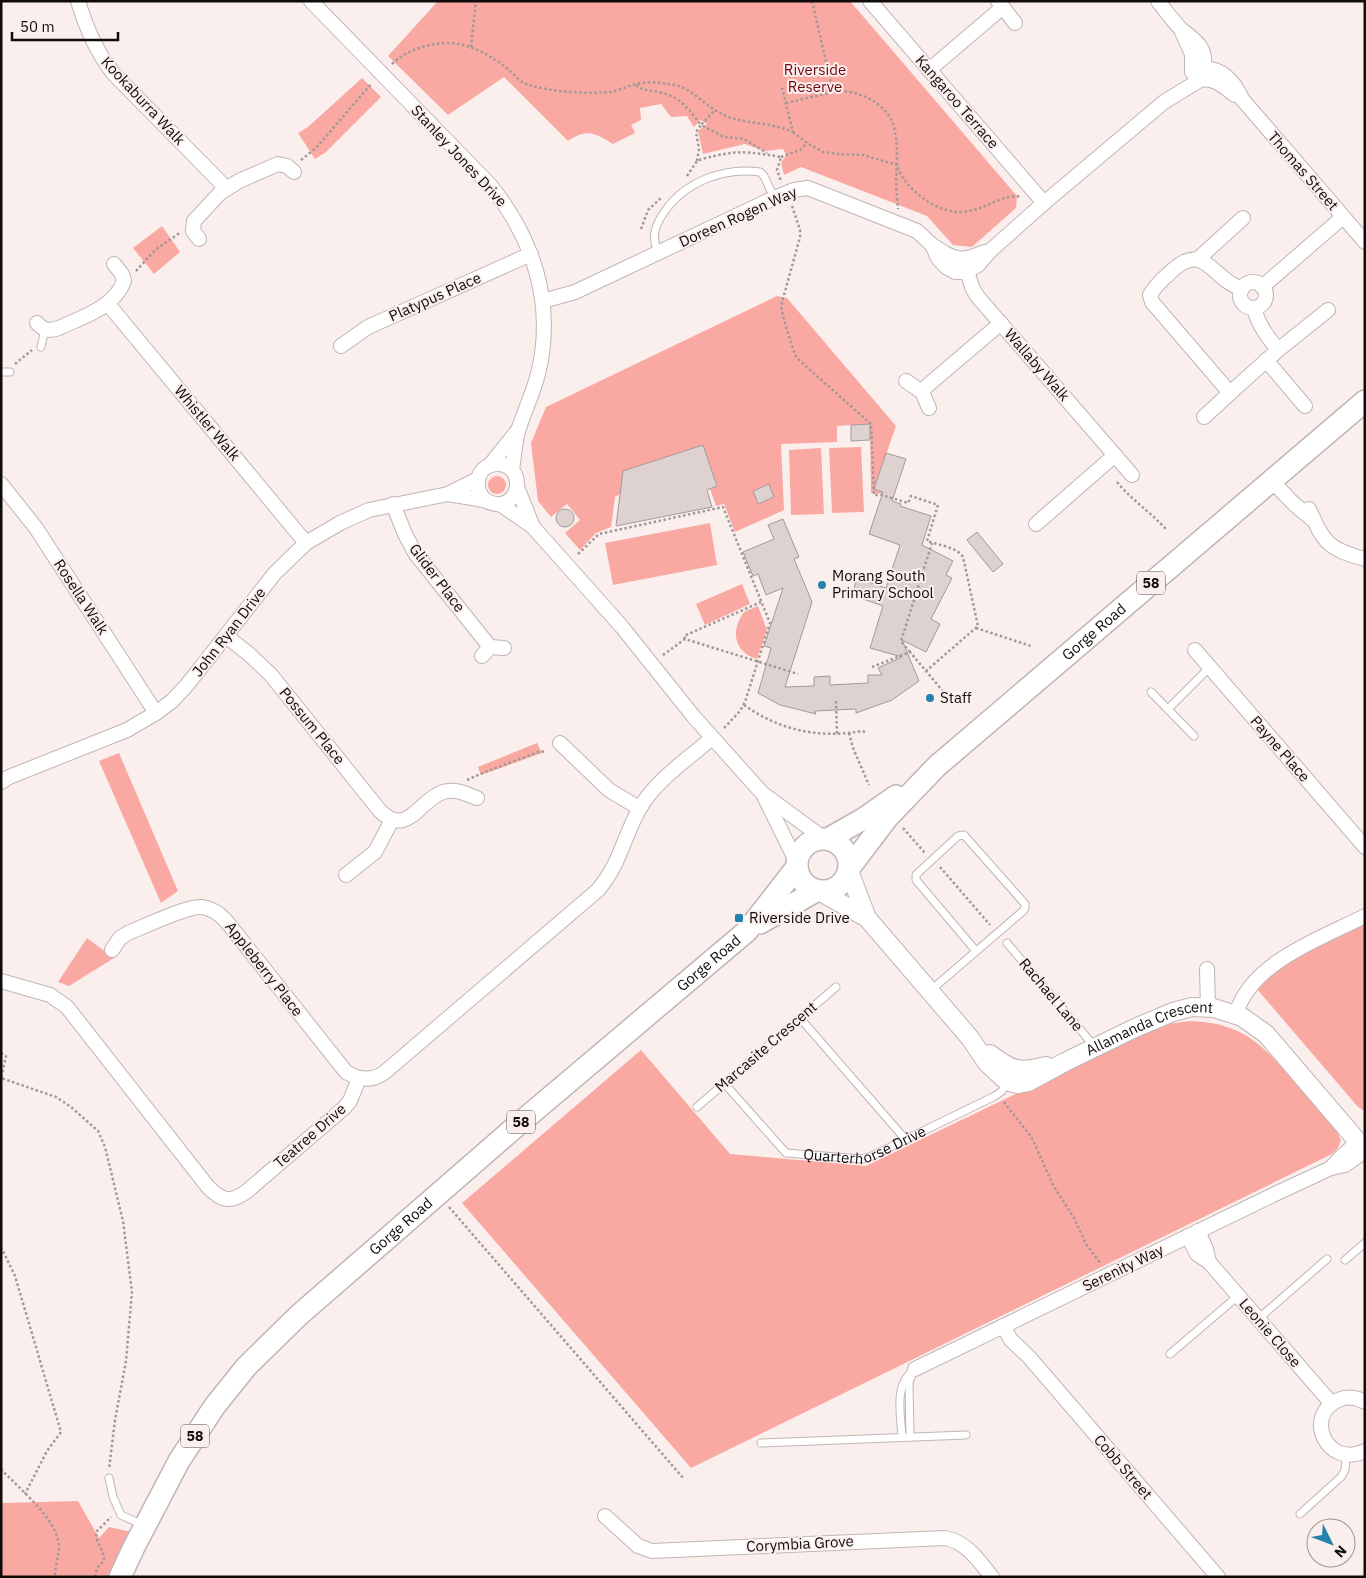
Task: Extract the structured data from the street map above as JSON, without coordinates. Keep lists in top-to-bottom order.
{
  "streets": {
    "main road": ["58", "Gorge Road"],
    "street": [
      "Kookaburra Walk",
      "Kangaroo Terrace",
      "Stanley Jones Drive",
      "Thomas Street",
      "Doreen Rogen Way",
      "Platypus Place",
      "Wallaby Walk",
      "Whistler Walk",
      "Glider Place",
      "Rosella Walk",
      "John Ryan Drive",
      "Possum Place",
      "Payne Place",
      "Appleberry Place",
      "Allamanda Crescent",
      "Teatree Drive",
      "Serenity Way",
      "Leonie Close",
      "Cobb Street",
      "Corymbia Grove"
    ],
    "lane": ["Rachael Lane", "Marcasite Crescent", "Quarterhorse Drive"]
  },
  "crossings": [
    ["Stanley Jones Drive", "Doreen Rogen Way"],
    ["Stanley Jones Drive", "Platypus Place"],
    ["Stanley Jones Drive", "John Ryan Drive"],
    ["Doreen Rogen Way", "Wallaby Walk"],
    ["Whistler Walk", "John Ryan Drive"],
    ["Glider Place", "John Ryan Drive"],
    ["58", "Gorge Road"],
    ["Rosella Walk", "John Ryan Drive"],
    ["John Ryan Drive", "Possum Place"],
    ["Appleberry Place", "Teatree Drive"],
    ["Rachael Lane", "Allamanda Crescent"],
    ["Allamanda Crescent", "Quarterhorse Drive"],
    ["Allamanda Crescent", "Serenity Way"],
    ["Marcasite Crescent", "Quarterhorse Drive"],
    ["Serenity Way", "Leonie Close"],
    ["Serenity Way", "Cobb Street"]
  ],
  "parks": ["Riverside Reserve"],
  "places": {
    "other": ["Morang South Primary School", "Staff"],
    "transit": ["Riverside Drive"]
  },
  "scale_bar": "50 m",
  "north": "bottom right"
}
